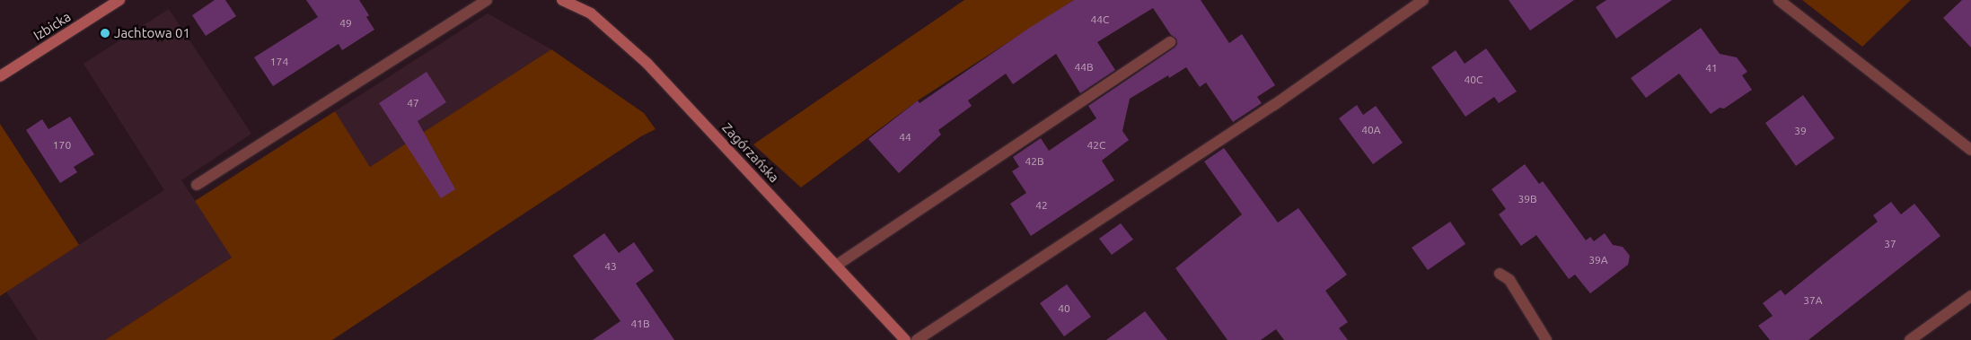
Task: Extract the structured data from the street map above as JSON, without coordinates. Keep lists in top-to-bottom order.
{
  "streets": {
    "street": ["Izbicka", "Zagórzańska"]
  },
  "places": ["Jachtowa 01"],
  "house_numbers": [
    "44C",
    "49",
    "174",
    "44B",
    "41",
    "40C",
    "47",
    "40A",
    "39",
    "44",
    "170",
    "42C",
    "42B",
    "39B",
    "42",
    "37",
    "39A",
    "43",
    "37A",
    "40",
    "41B"
  ]
}
